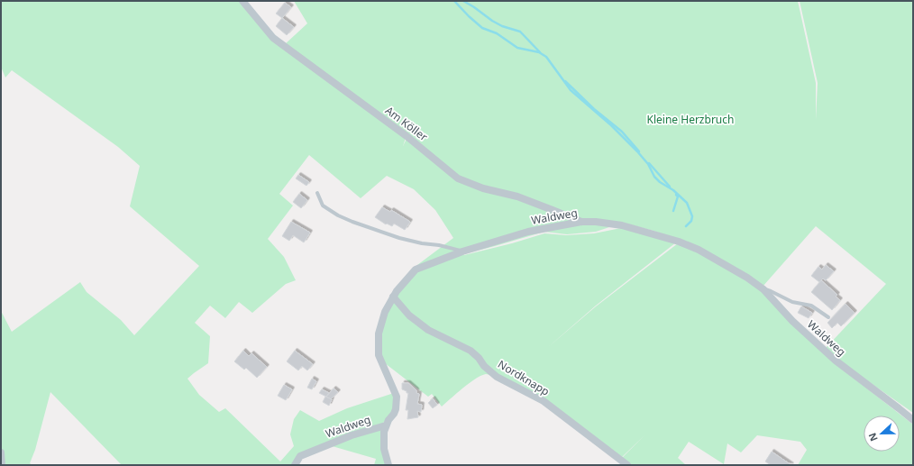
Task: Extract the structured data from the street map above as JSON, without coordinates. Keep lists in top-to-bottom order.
{
  "streets": {
    "street": ["Am Köller", "Waldweg", "Nordknapp"]
  },
  "crossings": [
    ["Am Köller", "Waldweg"],
    ["Waldweg", "Nordknapp"]
  ],
  "parks": ["Kleine Herzbruch"],
  "north": "left"
}
